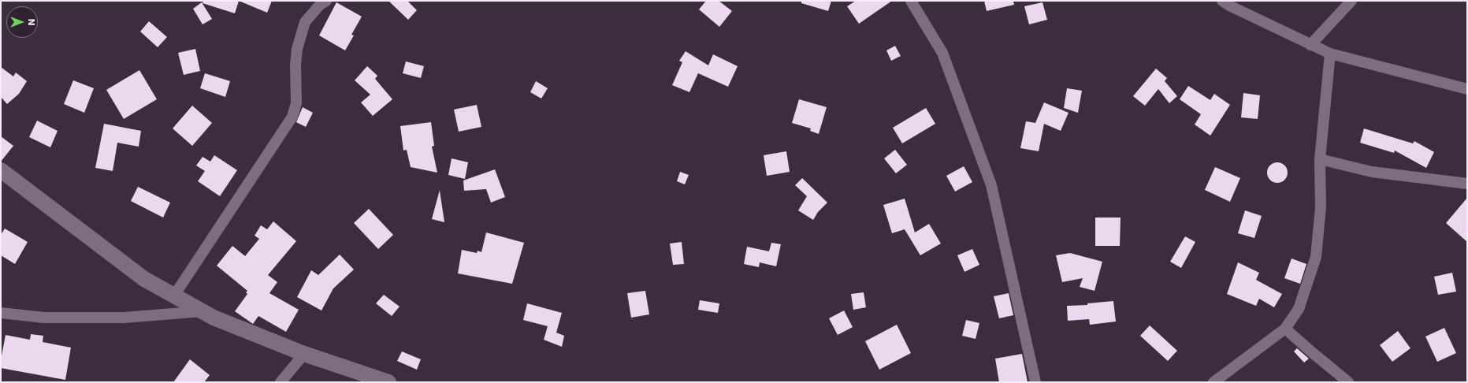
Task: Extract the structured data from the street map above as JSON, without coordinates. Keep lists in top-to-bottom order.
{
  "north": "right"
}
